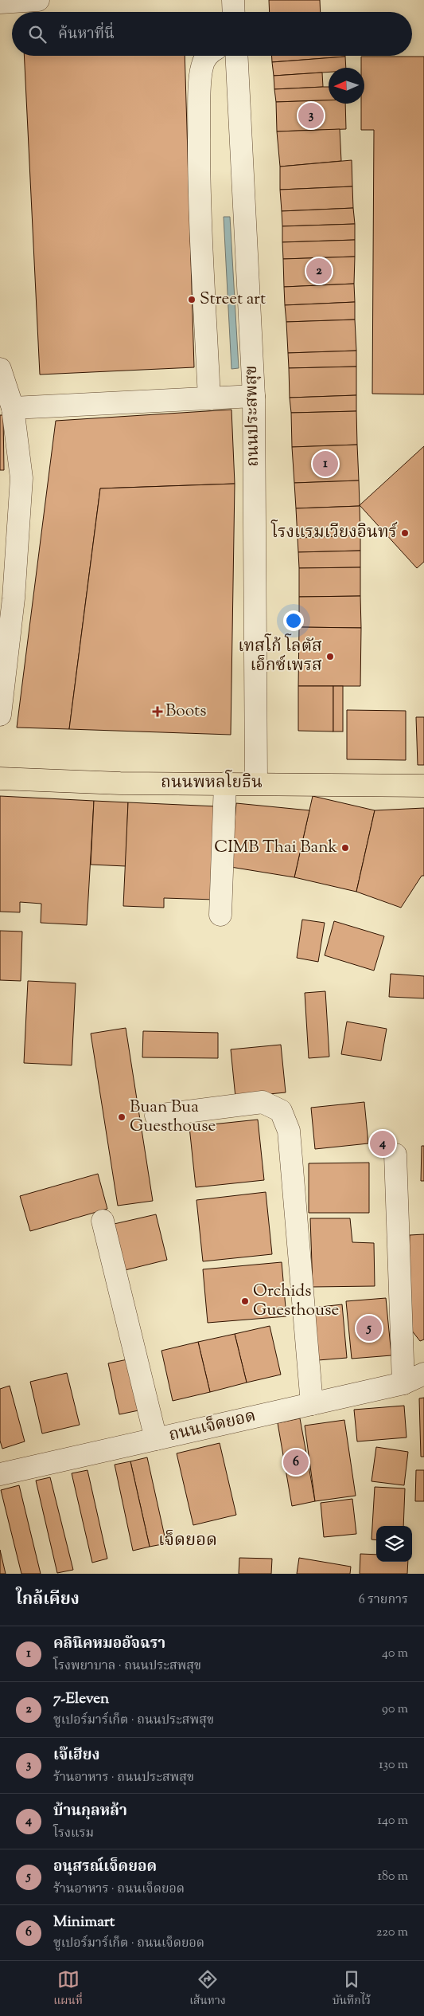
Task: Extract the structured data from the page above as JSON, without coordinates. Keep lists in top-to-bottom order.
{
  "streets": {
    "main road": ["ถนนพหลโยธิน"],
    "street": ["ถนนประสพสุข", "ถนนเจ็ดยอด"]
  },
  "crossings": [
    ["ถนนประสพสุข", "ถนนพหลโยธิน"]
  ],
  "districts": ["เจ็ดยอด"],
  "places": {
    "other": [
      "Street art",
      "โรงแรมเวียงอินทร์",
      "เทสโก้ โลตัส เอ็กซ์เพรส",
      "CIMB Thai Bank",
      "Buan Bua Guesthouse",
      "Orchids Guesthouse"
    ],
    "health": ["Boots"]
  },
  "north": "left",
  "page": {
    "search": "ค้นหาที่นี่",
    "pins": [
      "3",
      "2",
      "1",
      "4",
      "5",
      "6"
    ],
    "heading": ["ใกล้เคียง", "6 รายการ"],
    "list": [
      {
        "mark": "1",
        "name": "คลินิคหมออัจฉรา",
        "note": "โรงพยาบาล · ถนนประสพสุข",
        "value": "40 m"
      },
      {
        "mark": "2",
        "name": "7-Eleven",
        "note": "ซูเปอร์มาร์เก็ต · ถนนประสพสุข",
        "value": "90 m"
      },
      {
        "mark": "3",
        "name": "เจ๊เฮียง",
        "note": "ร้านอาหาร · ถนนประสพสุข",
        "value": "130 m"
      },
      {
        "mark": "4",
        "name": "บ้านกุลหล้า",
        "note": "โรงแรม",
        "value": "140 m"
      },
      {
        "mark": "5",
        "name": "อนุสรณ์เจ็ดยอด",
        "note": "ร้านอาหาร · ถนนเจ็ดยอด",
        "value": "180 m"
      },
      {
        "mark": "6",
        "name": "Minimart",
        "note": "ซูเปอร์มาร์เก็ต · ถนนเจ็ดยอด",
        "value": "220 m"
      }
    ],
    "nav": ["แผนที่", "เส้นทาง", "บันทึกไว้"]
  }
}
